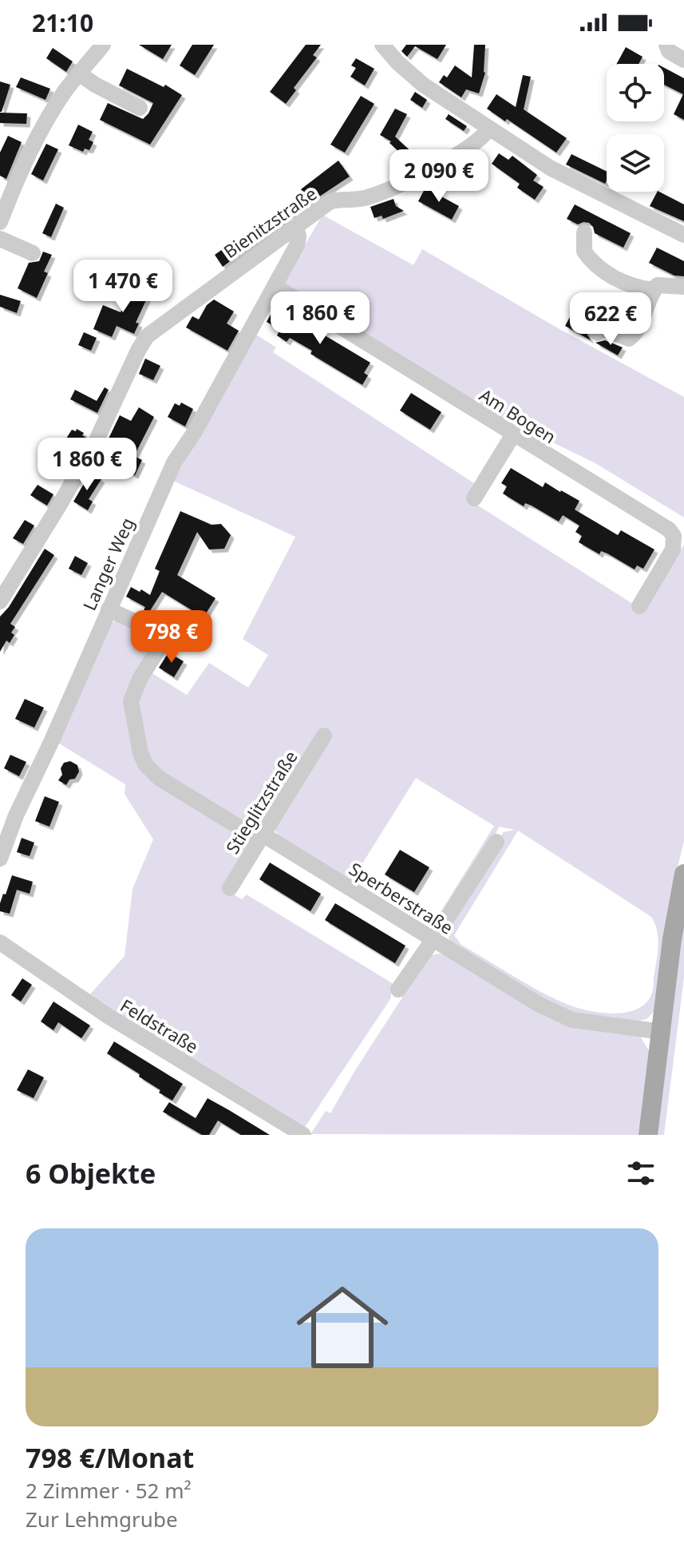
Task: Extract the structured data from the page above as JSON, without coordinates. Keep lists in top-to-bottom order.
{
  "streets": {
    "street": [
      "Bienitzstraße",
      "Am Bogen",
      "Langer Weg",
      "Stieglitzstraße",
      "Sperberstraße",
      "Feldstraße"
    ]
  },
  "crossings": [
    ["Bienitzstraße", "Langer Weg"],
    ["Am Bogen", "Langer Weg"],
    ["Langer Weg", "Sperberstraße"],
    ["Stieglitzstraße", "Sperberstraße"]
  ],
  "page": {
    "status": "21:10",
    "price": [
      "2 090 €",
      "1 470 €",
      "1 860 €",
      "622 €",
      "1 860 €",
      "798 €"
    ],
    "heading": "6 Objekte",
    "list": [
      {
        "name": "798 €/Monat",
        "note": "2 Zimmer · 52 m² · Zur Lehmgrube"
      }
    ]
  }
}
